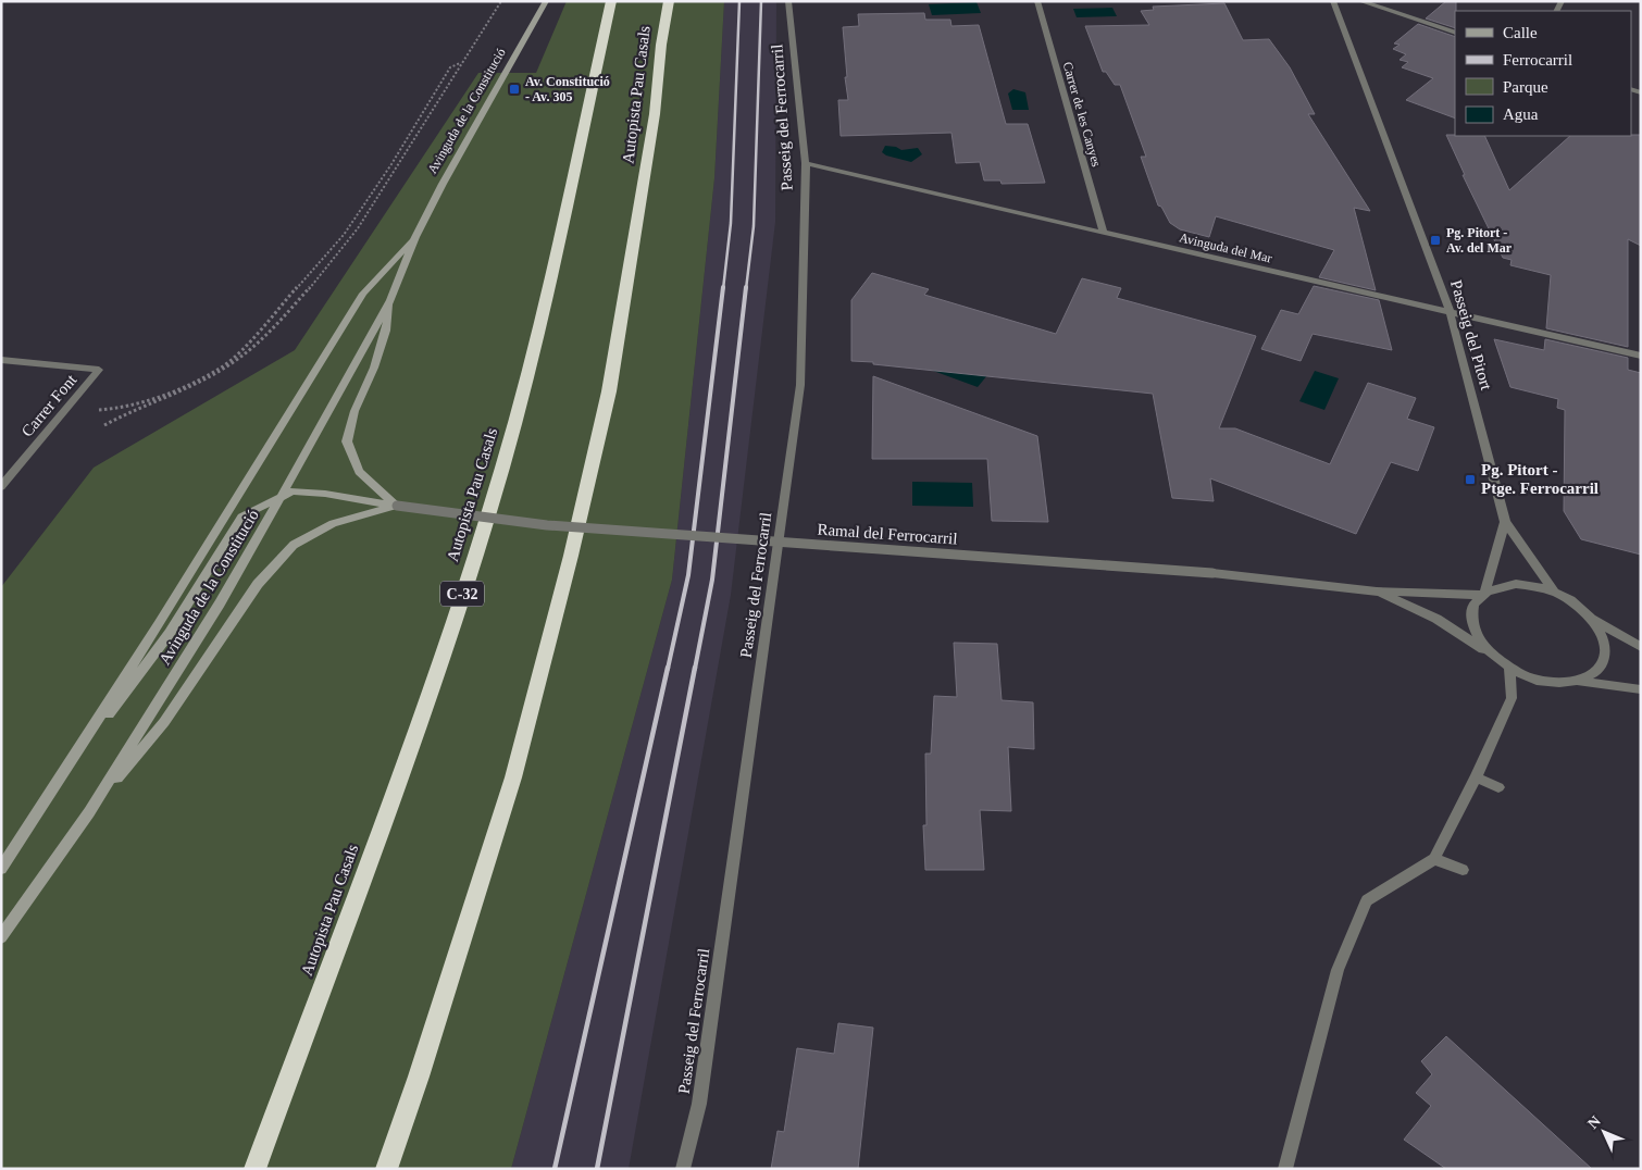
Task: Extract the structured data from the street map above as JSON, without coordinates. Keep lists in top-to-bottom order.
{
  "streets": {
    "highway": ["Autopista Pau Casals", "C-32"],
    "street": [
      "Avinguda de la Constitució",
      "Carrer de les Canyes",
      "Passeig del Ferrocarril",
      "Avinguda del Mar",
      "Passeig del Pitort",
      "Carrer Font",
      "Ramal del Ferrocarril"
    ]
  },
  "crossings": [
    ["Carrer de les Canyes", "Avinguda del Mar"],
    ["Passeig del Ferrocarril", "Avinguda del Mar"],
    ["Avinguda del Mar", "Passeig del Pitort"]
  ],
  "places": {
    "transit": ["Av. Constitució - Av. 305", "Pg. Pitort - Av. del Mar", "Pg. Pitort - Ptge. Ferrocarril"]
  },
  "legend": [
    "Calle",
    "Ferrocarril",
    "Parque",
    "Agua"
  ],
  "north": "top left"
}
